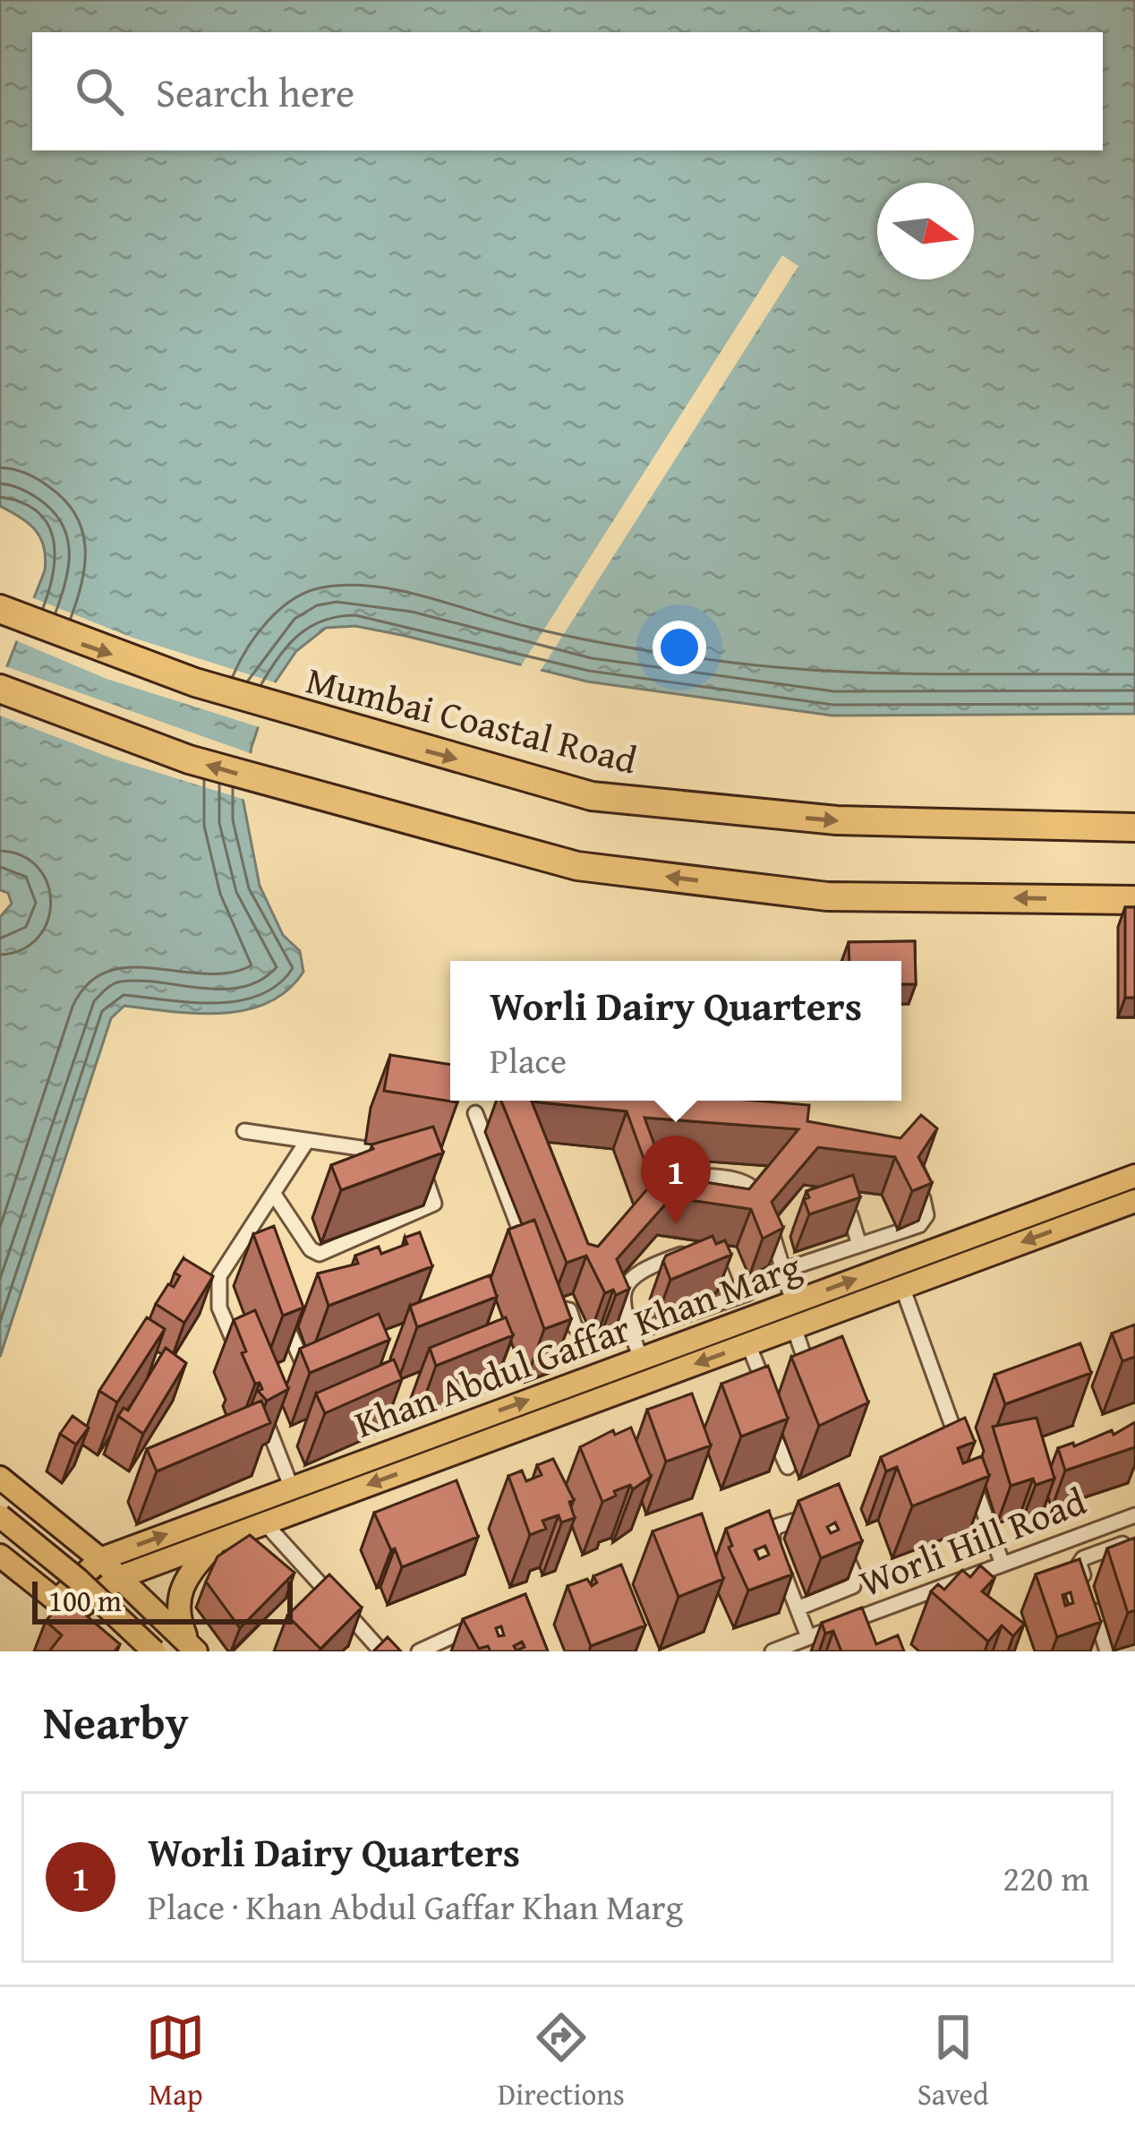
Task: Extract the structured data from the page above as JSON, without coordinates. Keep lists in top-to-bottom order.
{
  "streets": {
    "highway": ["Mumbai Coastal Road"],
    "main road": ["Khan Abdul Gaffar Khan Marg"],
    "street": ["Worli Hill Road"]
  },
  "scale_bar": "100 m",
  "north": "right",
  "page": {
    "search": "Search here",
    "popup": ["Worli Dairy Quarters", "Place"],
    "pins": "1",
    "scale": "100 m",
    "heading": "Nearby",
    "list": [
      {
        "mark": "1",
        "name": "Worli Dairy Quarters",
        "note": "Place · Khan Abdul Gaffar Khan Marg",
        "value": "220 m"
      }
    ],
    "nav": ["Map", "Directions", "Saved"]
  }
}
